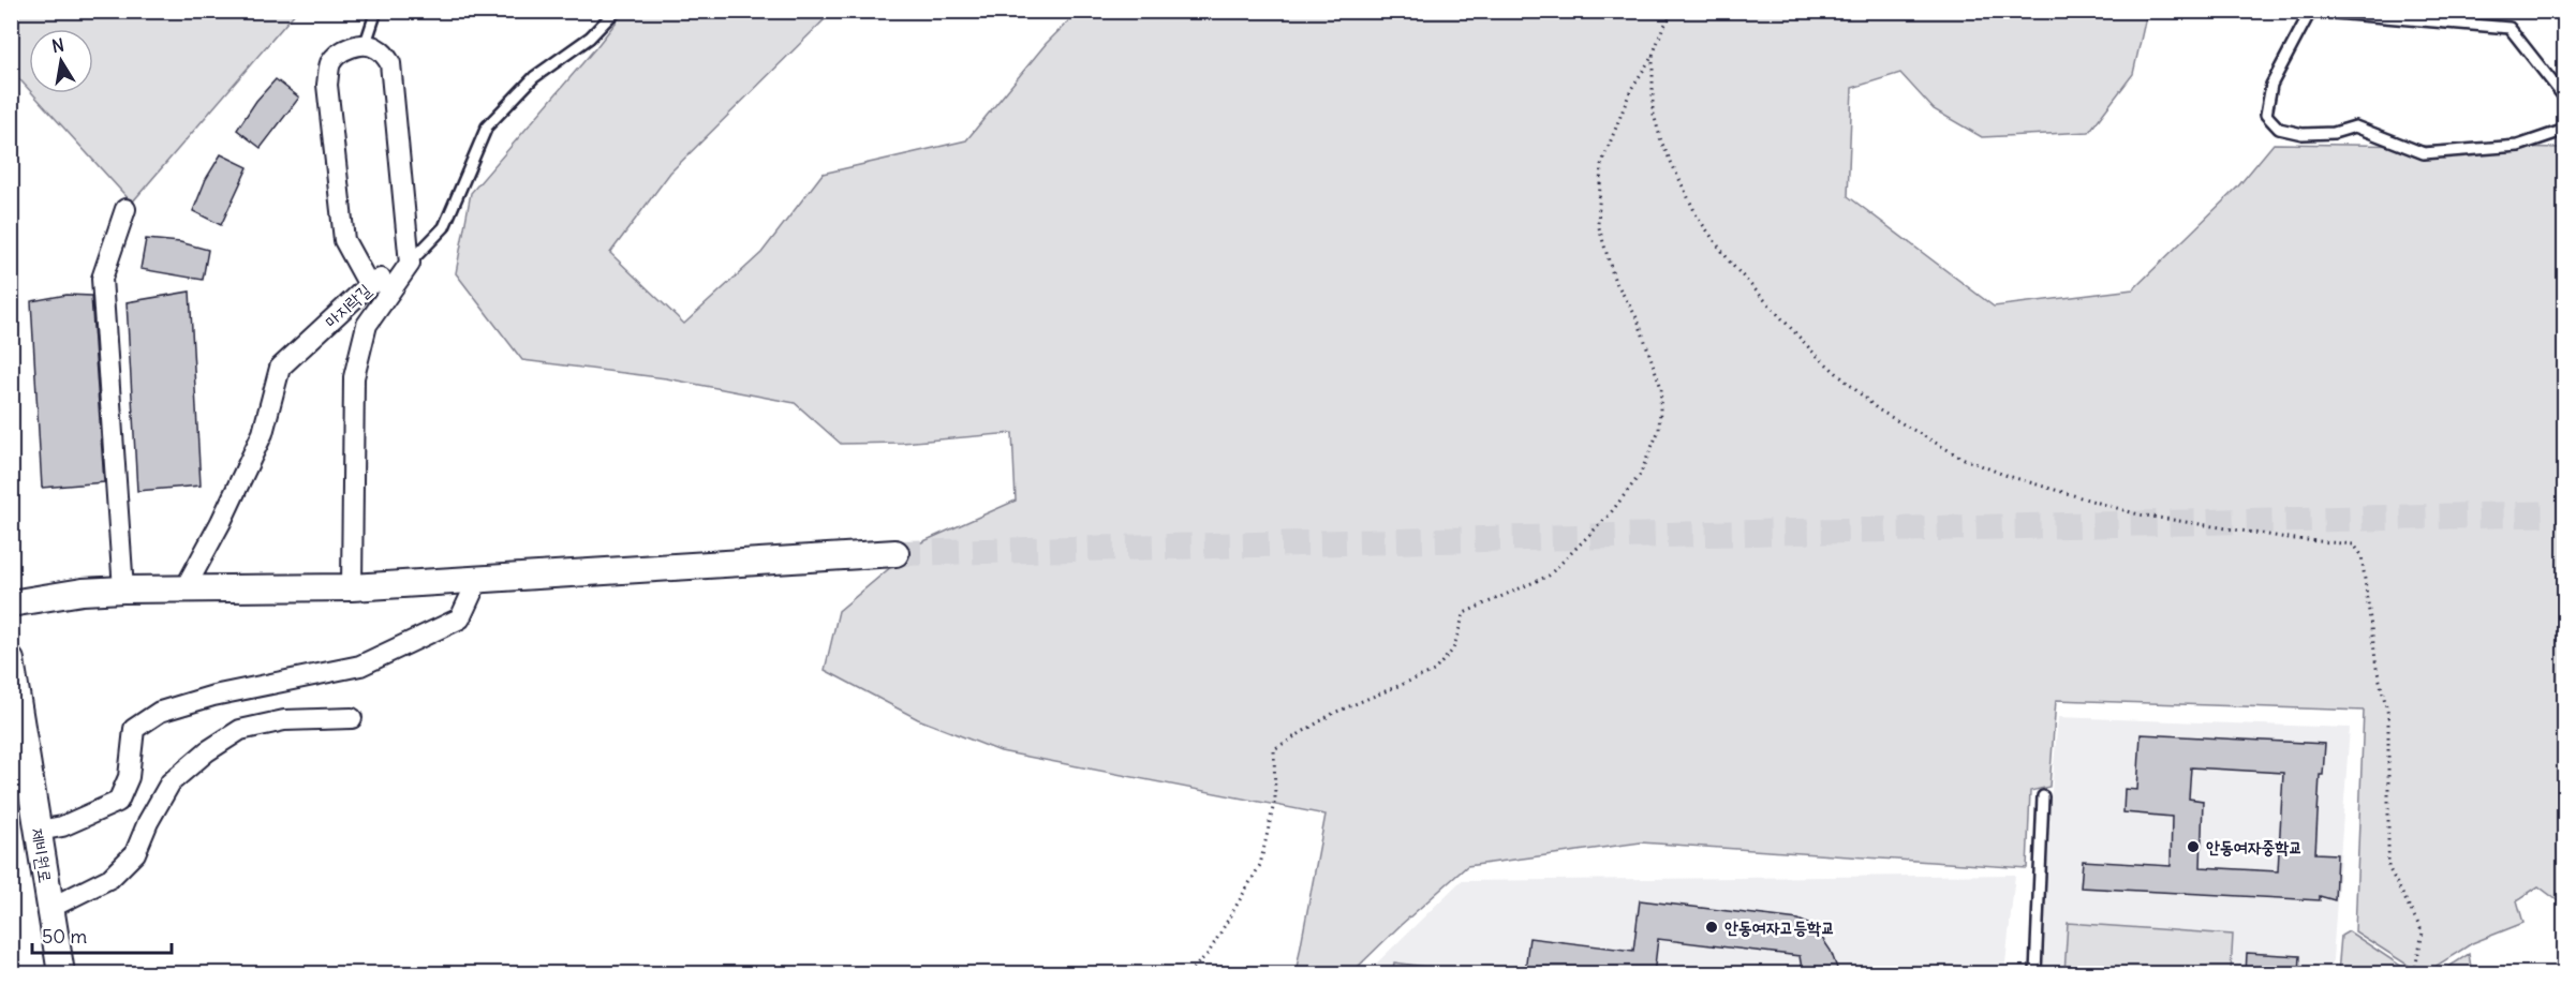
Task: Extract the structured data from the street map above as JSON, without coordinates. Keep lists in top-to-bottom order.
{
  "streets": {
    "street": ["마지락길", "제비원로"]
  },
  "places": ["안동여자중학교", "안동여자고등학교"],
  "scale_bar": "50 m",
  "north": "top"
}
